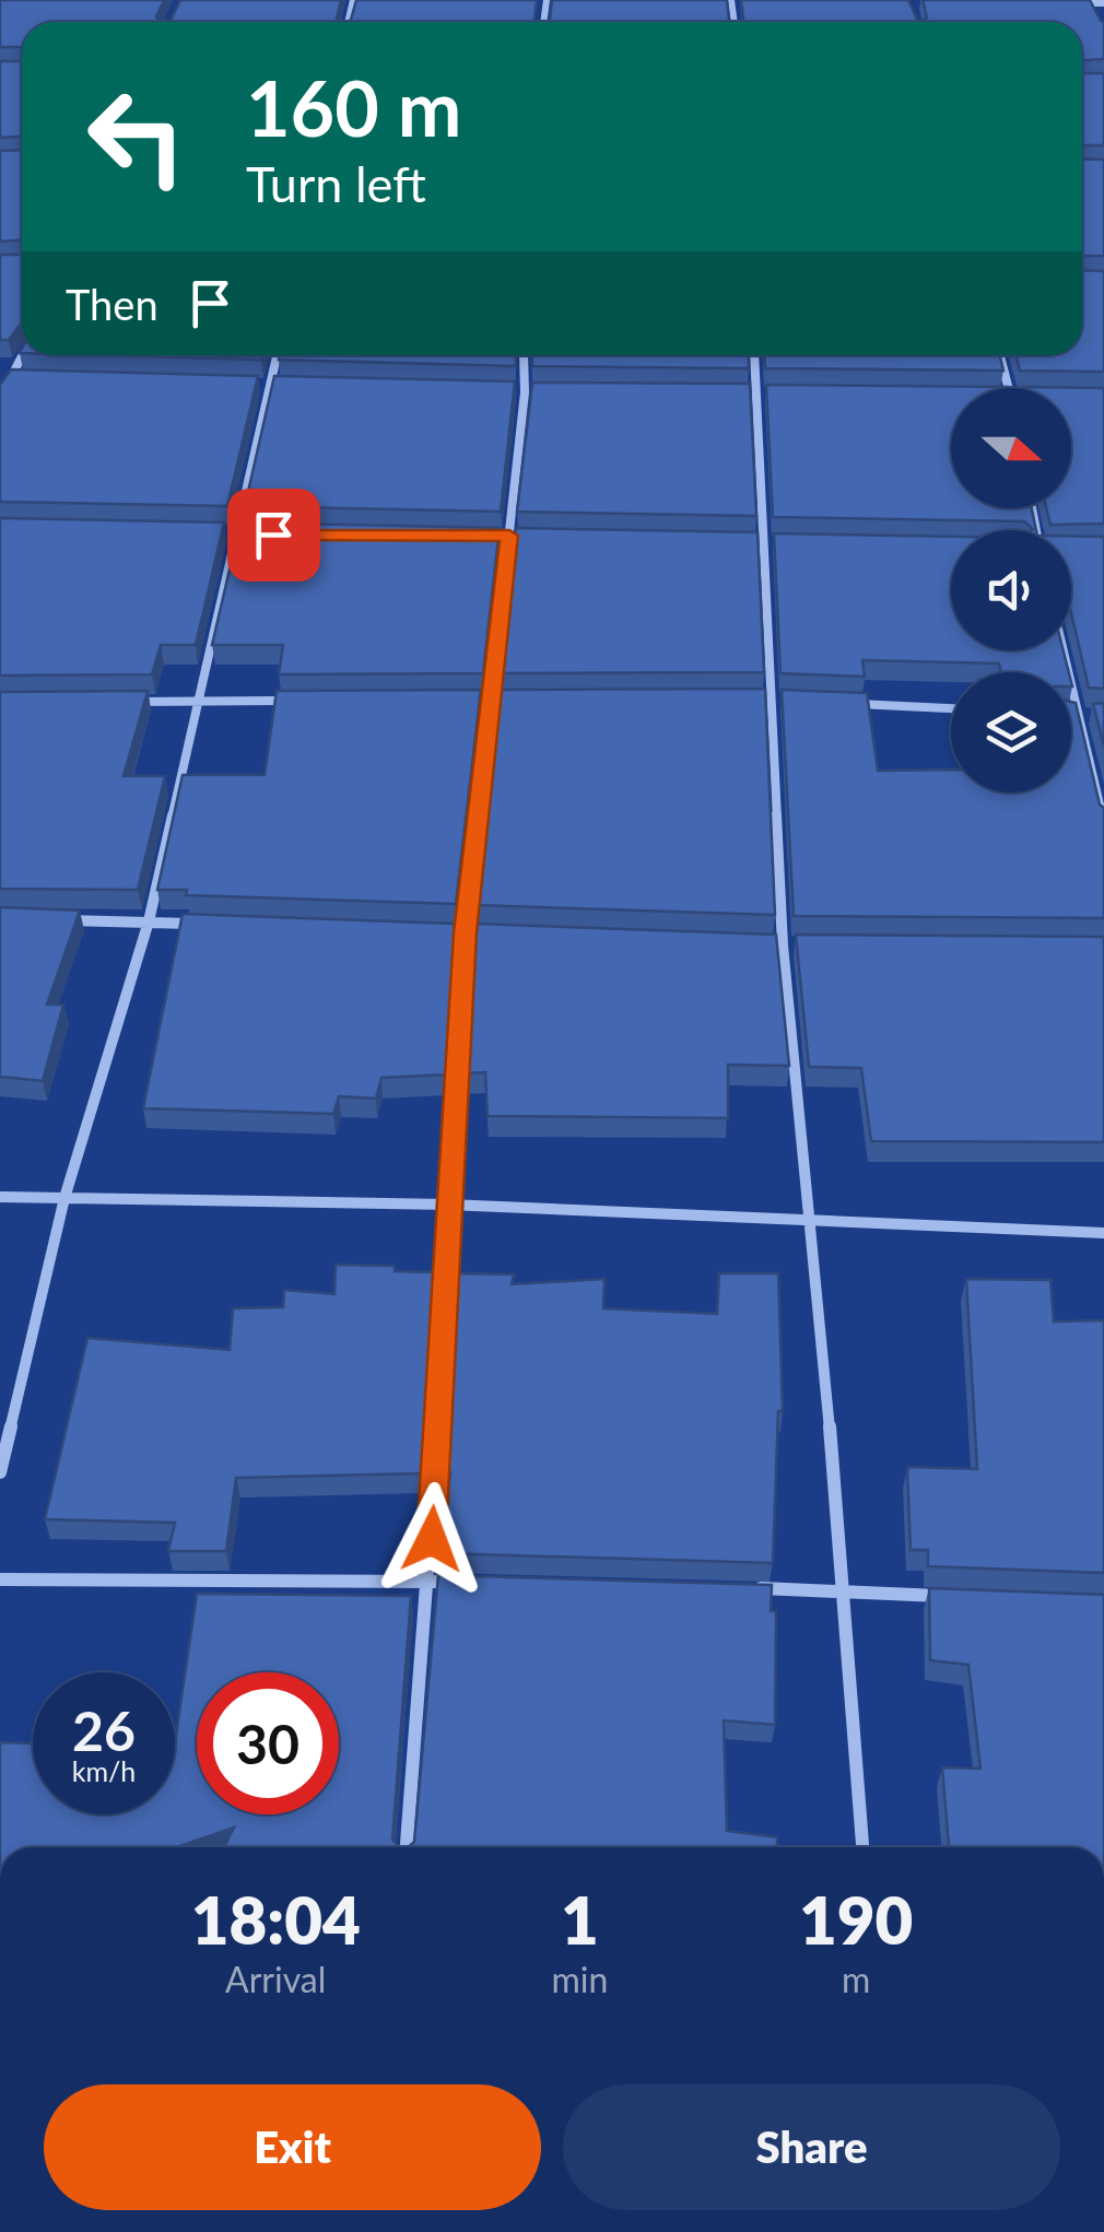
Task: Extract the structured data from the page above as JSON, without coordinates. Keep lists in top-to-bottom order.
{
  "north": "right",
  "page": {
    "turn": ["160 m", "Turn left"],
    "then": "Then",
    "speed": "26 km/h",
    "limit": "30",
    "eta": [
      "18:04",
      "Arrival",
      "1",
      "min",
      "190",
      "m"
    ],
    "buttons": ["Exit", "Share"]
  }
}
